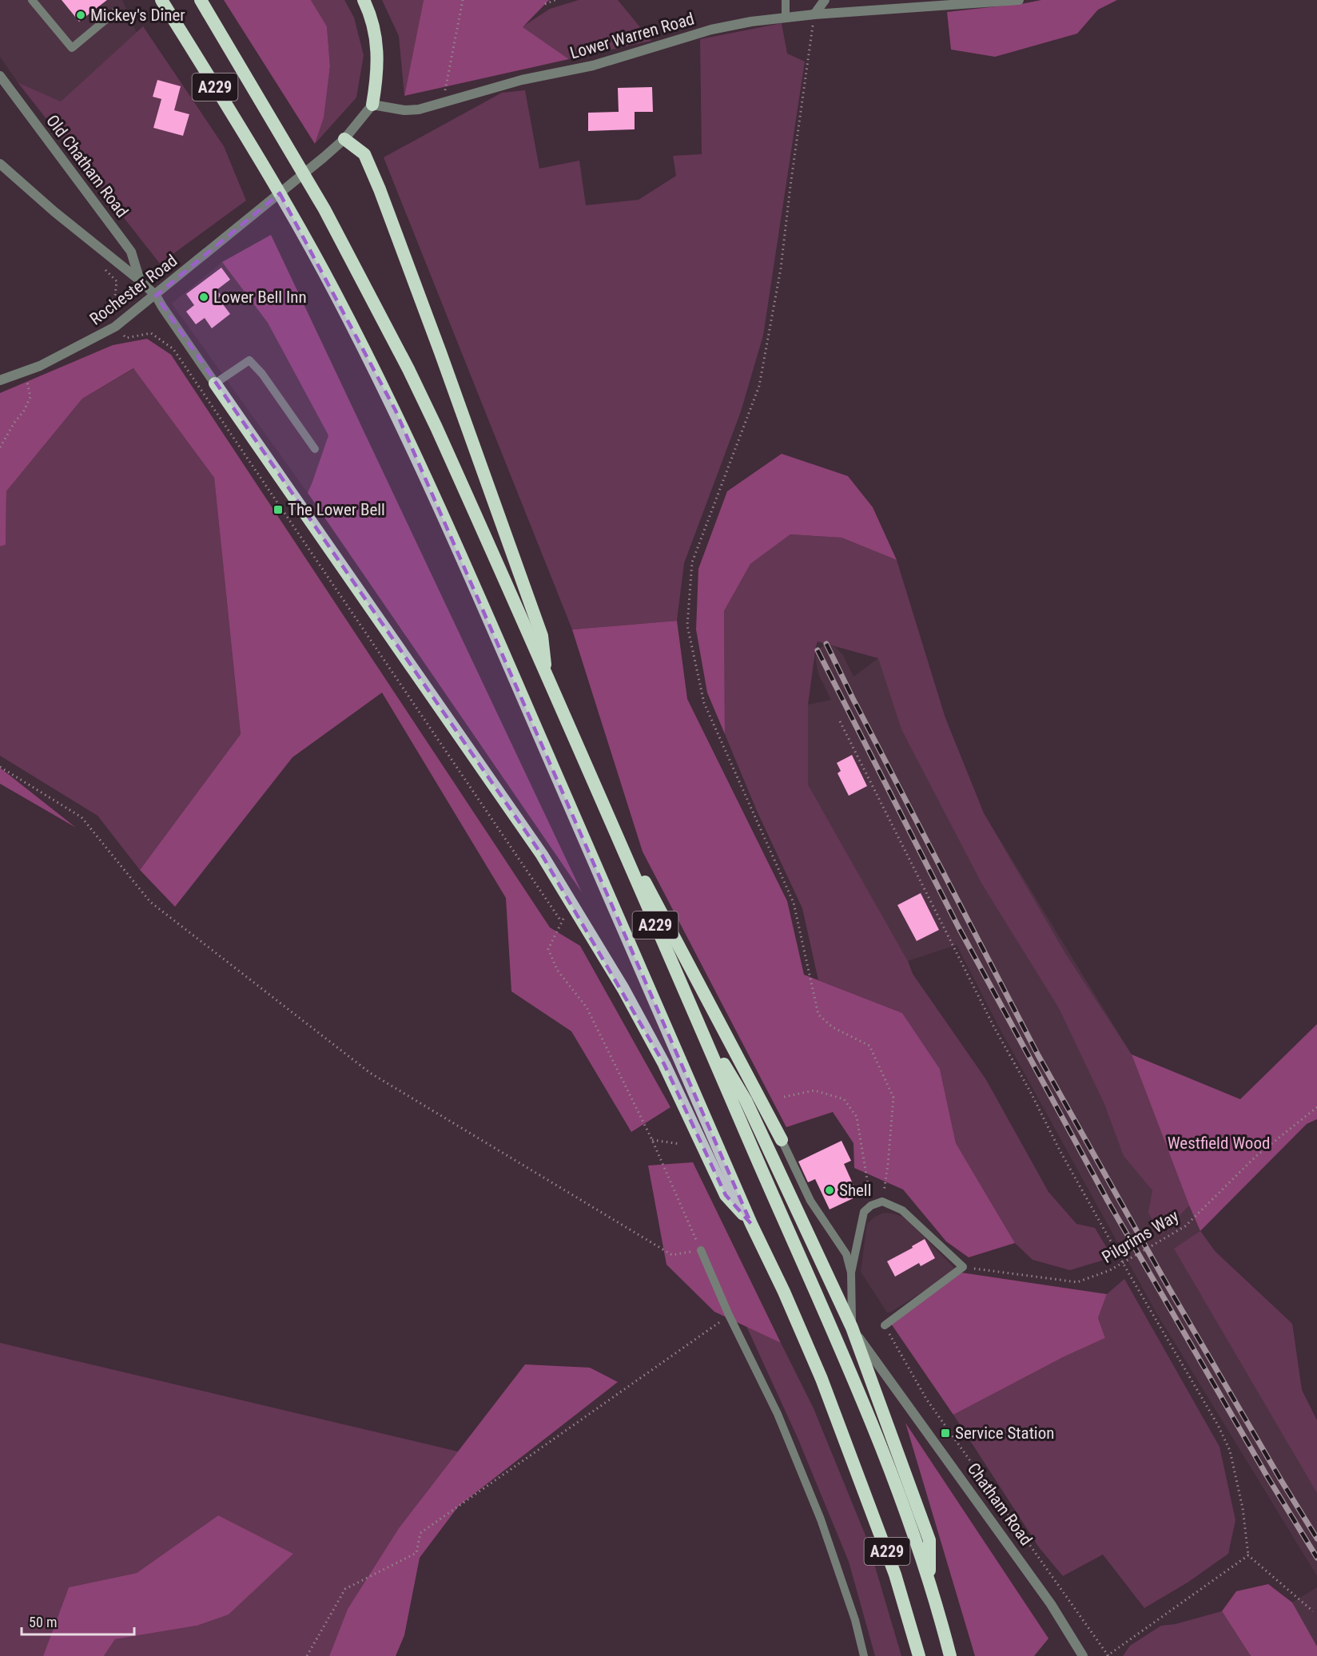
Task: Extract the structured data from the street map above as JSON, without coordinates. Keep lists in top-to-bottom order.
{
  "streets": {
    "highway": ["A229"],
    "street": [
      "Lower Warren Road",
      "Old Chatham Road",
      "Rochester Road",
      "Chatham Road"
    ],
    "path": ["Pilgrims Way"]
  },
  "crossings": [
    ["Lower Warren Road", "Rochester Road"]
  ],
  "parks": ["Westfield Wood"],
  "places": {
    "other": ["Mickey's Diner", "Lower Bell Inn", "Shell"],
    "transit": ["The Lower Bell", "Service Station"]
  },
  "scale_bar": "50 m"
}
